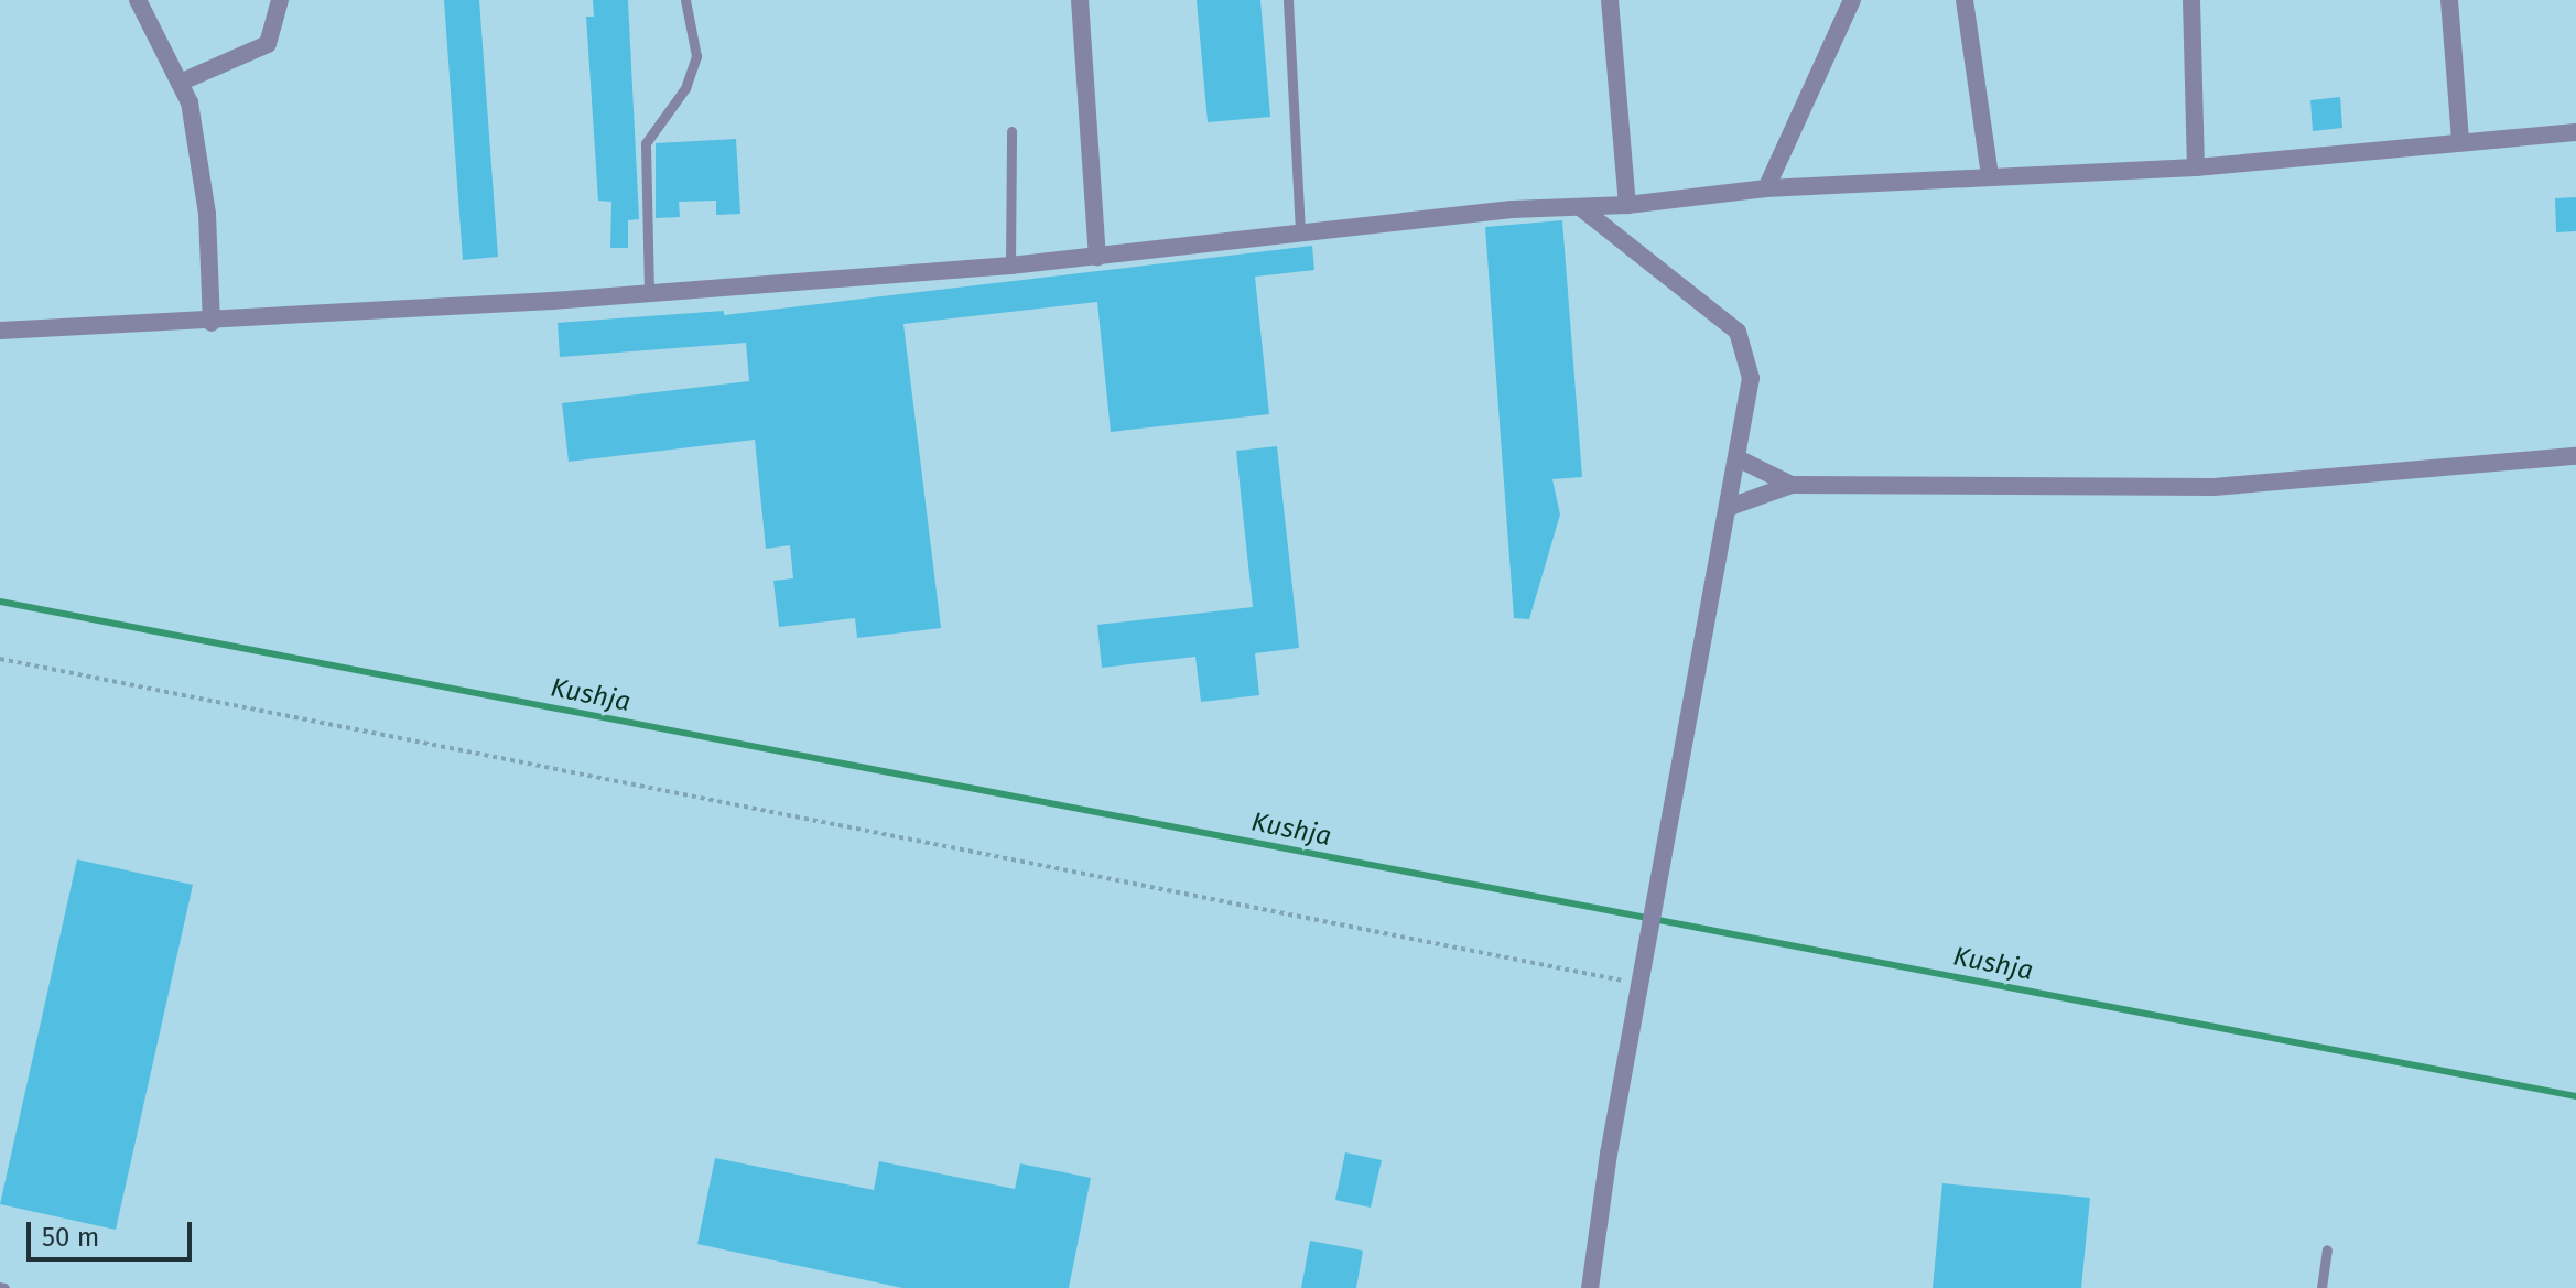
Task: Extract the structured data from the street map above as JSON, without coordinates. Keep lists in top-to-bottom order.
{
  "water": ["Kushja"],
  "scale_bar": "50 m"
}
